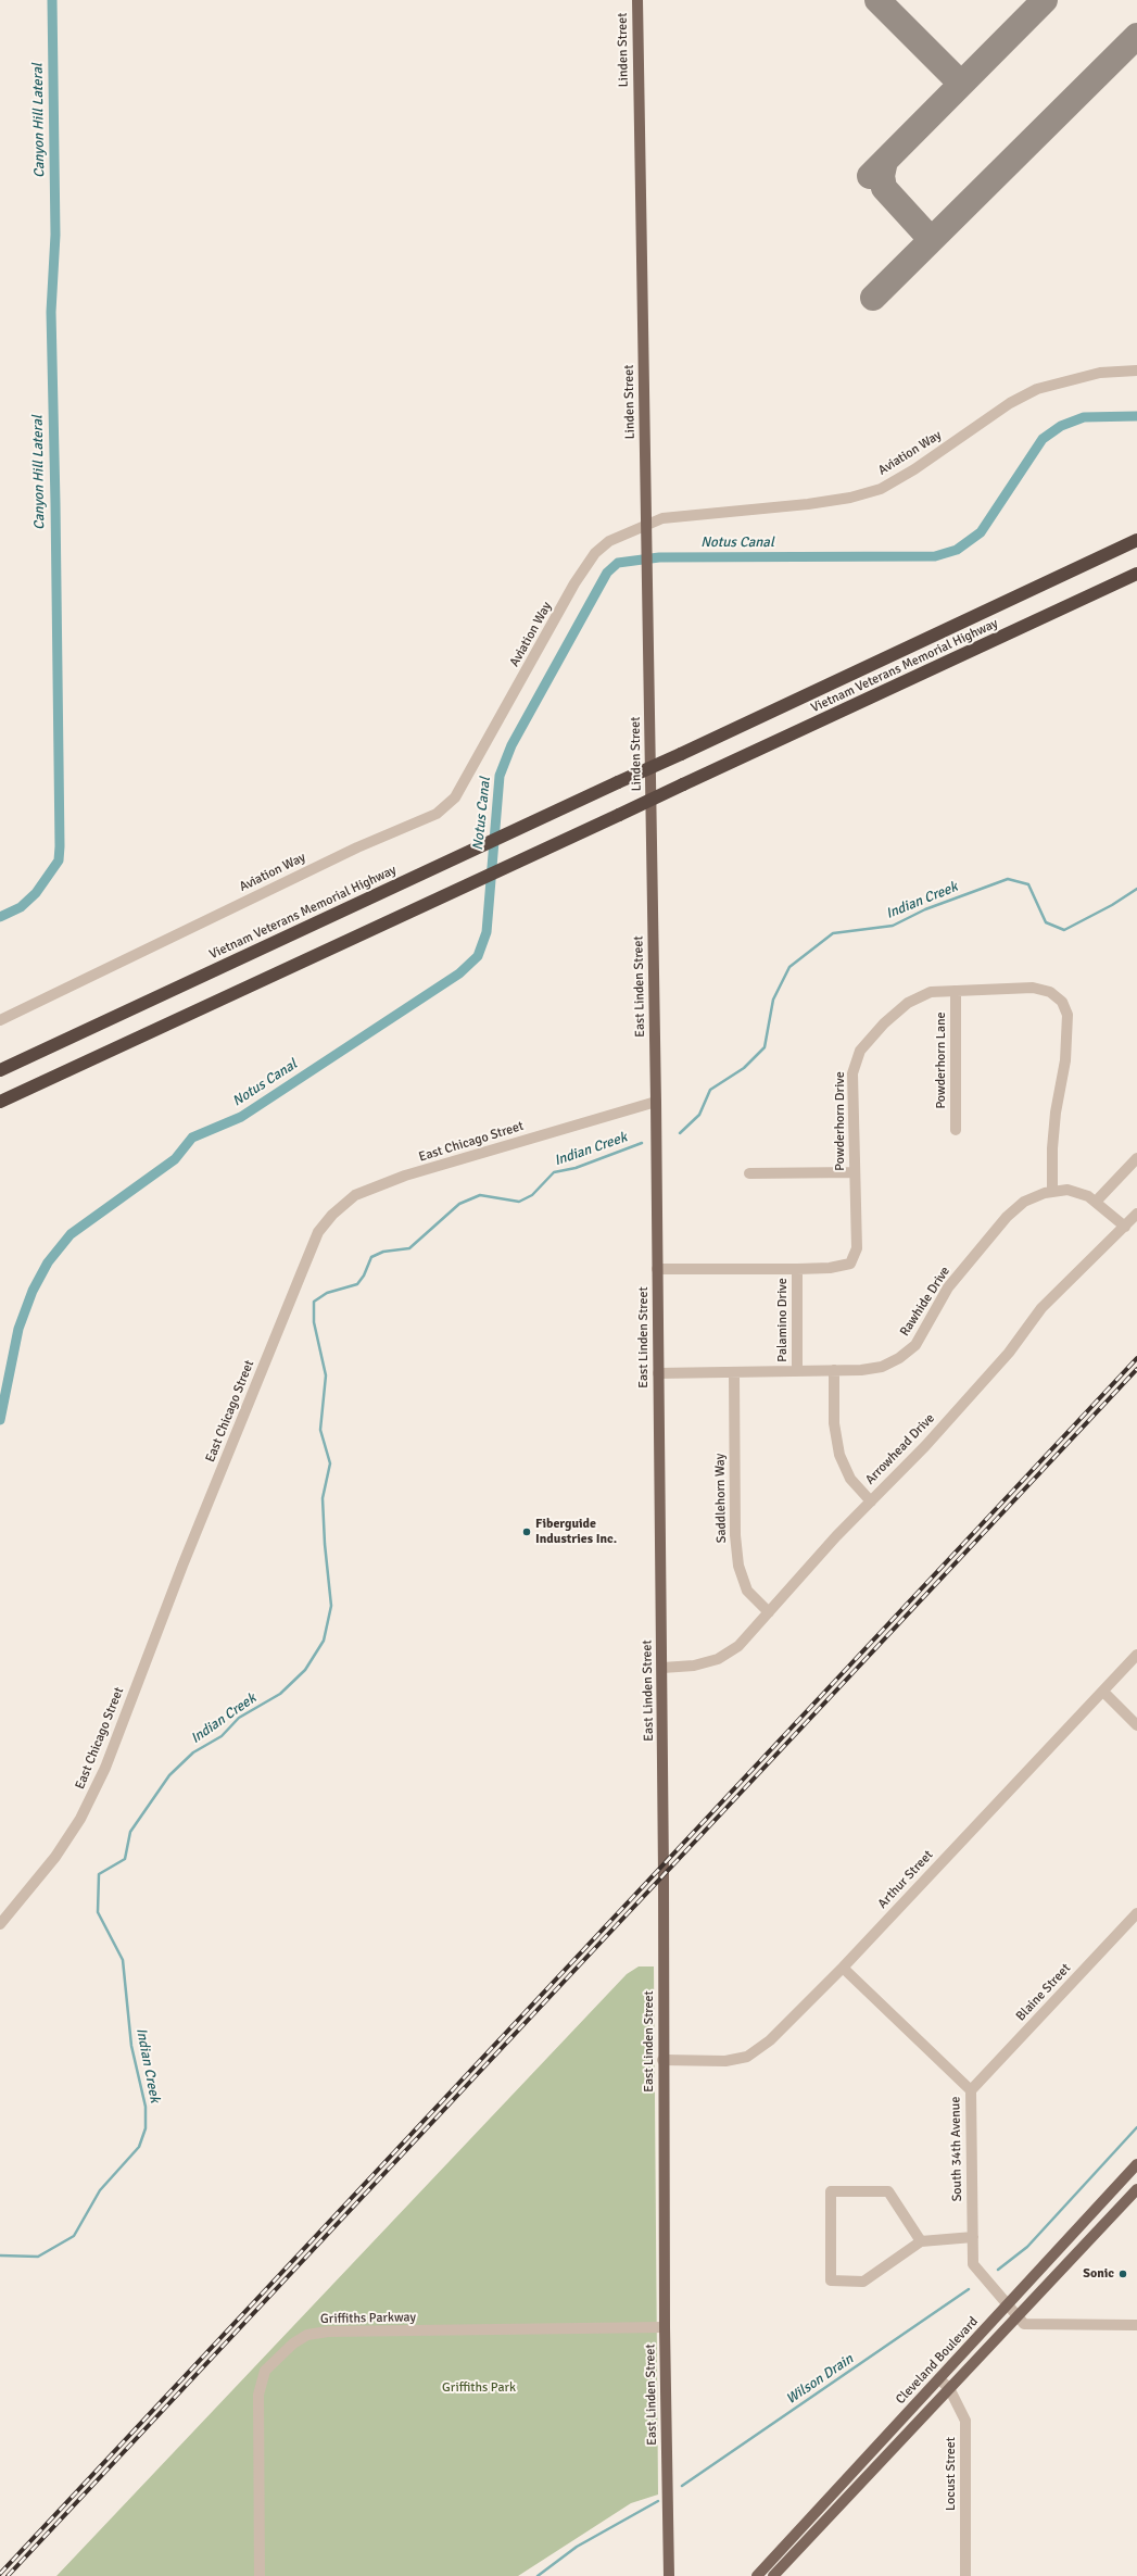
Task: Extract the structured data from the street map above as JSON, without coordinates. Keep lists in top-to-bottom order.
{
  "streets": {
    "highway": ["Vietnam Veterans Memorial Highway"],
    "main road": ["Linden Street", "East Linden Street", "Cleveland Boulevard"],
    "street": [
      "Aviation Way",
      "Powderhorn Lane",
      "Powderhorn Drive",
      "East Chicago Street",
      "Rawhide Drive",
      "Palamino Drive",
      "Arrowhead Drive",
      "Saddlehorn Way",
      "Arthur Street",
      "Blaine Street",
      "South 34th Avenue",
      "Griffiths Parkway",
      "Locust Street"
    ]
  },
  "crossings": [
    ["Linden Street", "Aviation Way"],
    ["Linden Street", "East Linden Street"],
    ["East Linden Street", "Powderhorn Drive"],
    ["East Linden Street", "East Chicago Street"],
    ["East Linden Street", "Rawhide Drive"],
    ["East Linden Street", "Arrowhead Drive"],
    ["East Linden Street", "Arthur Street"],
    ["East Linden Street", "Griffiths Parkway"],
    ["Powderhorn Lane", "Powderhorn Drive"],
    ["Powderhorn Drive", "Rawhide Drive"],
    ["Powderhorn Drive", "Palamino Drive"],
    ["Rawhide Drive", "Palamino Drive"],
    ["Rawhide Drive", "Arrowhead Drive"],
    ["Rawhide Drive", "Saddlehorn Way"],
    ["Arrowhead Drive", "Saddlehorn Way"],
    ["Arthur Street", "South 34th Avenue"],
    ["Blaine Street", "South 34th Avenue"],
    ["South 34th Avenue", "Cleveland Boulevard"],
    ["Cleveland Boulevard", "Locust Street"]
  ],
  "water": [
    "Canyon Hill Lateral",
    "Notus Canal",
    "Indian Creek",
    "Wilson Drain"
  ],
  "parks": ["Griffiths Park"],
  "places": ["Fiberguide Industries Inc.", "Sonic"]
}
